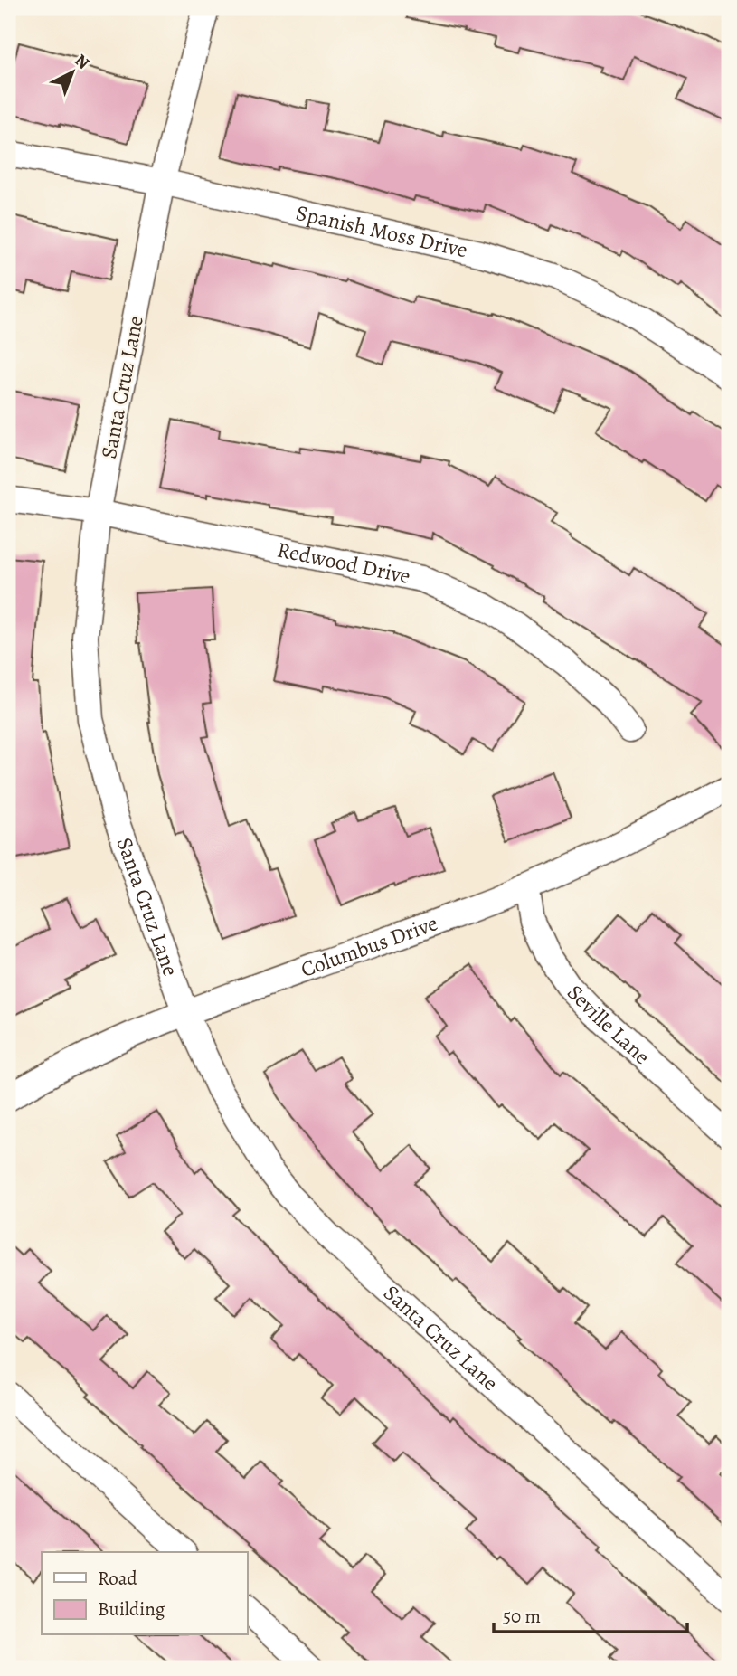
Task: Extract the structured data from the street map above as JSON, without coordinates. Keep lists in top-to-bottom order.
{
  "streets": {
    "street": [
      "Spanish Moss Drive",
      "Santa Cruz Lane",
      "Redwood Drive",
      "Columbus Drive",
      "Seville Lane"
    ]
  },
  "crossings": [
    ["Spanish Moss Drive", "Santa Cruz Lane"],
    ["Santa Cruz Lane", "Redwood Drive"],
    ["Santa Cruz Lane", "Columbus Drive"],
    ["Columbus Drive", "Seville Lane"]
  ],
  "legend": ["Road", "Building"],
  "scale_bar": "50 m",
  "north": "top right"
}
